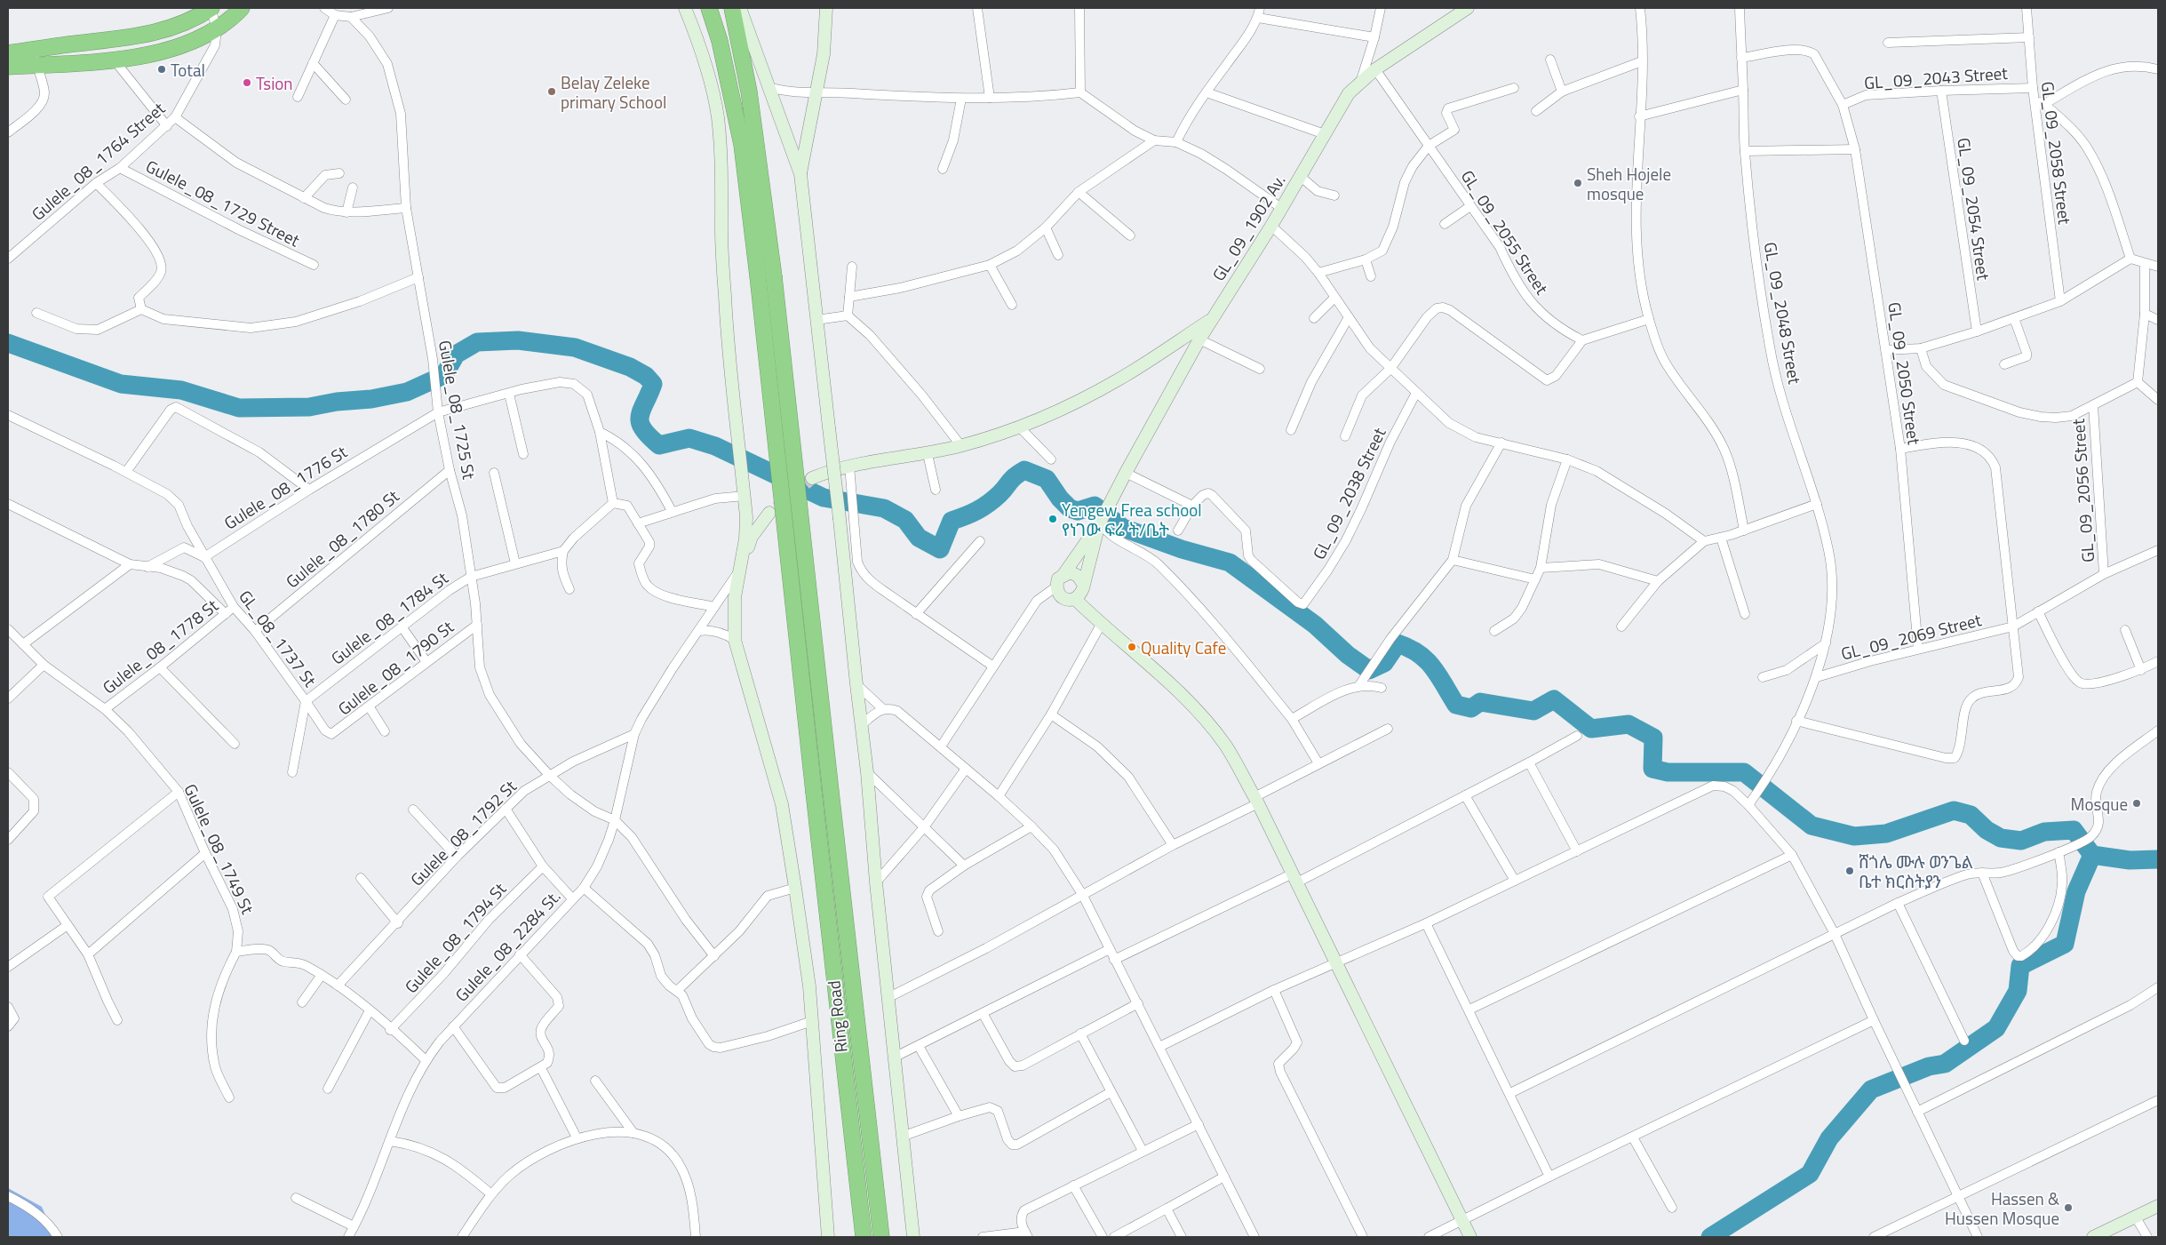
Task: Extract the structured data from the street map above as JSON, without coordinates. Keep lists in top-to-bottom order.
{
  "streets": {
    "highway": ["Ring Road"],
    "street": [
      "GL_09_2043 Street",
      "GL_09_2058 Street",
      "Gulele_08_1764 Street",
      "Gulele_08_1729 Street",
      "GL_09_2054 Street",
      "GL_09_1902 Av.",
      "GL_09_2055 Street",
      "GL_09_2048 Street",
      "GL_09_2050 Street",
      "Gulele_08_1725 St",
      "Gulele_08_1776 St",
      "GL_09_2056 Street",
      "GL_09_2038 Street",
      "Gulele_08_1780 St",
      "Gulele_08_1784 St",
      "GL_09_2069 Street",
      "GL_08_1737 St",
      "Gulele_08_1778 St",
      "Gulele_08_1790 St",
      "Gulele_08_1792 St",
      "Gulele_08_1749 St",
      "Gulele_08_1794 St",
      "Gulele_08_2284 St."
    ]
  },
  "crossings": [
    ["GL_09_2043 Street", "GL_09_2058 Street"],
    ["GL_09_2043 Street", "GL_09_2054 Street"],
    ["GL_09_2043 Street", "GL_09_2050 Street"],
    ["Gulele_08_1764 Street", "Gulele_08_1729 Street"],
    ["GL_09_1902 Av.", "GL_09_2055 Street"],
    ["GL_09_2048 Street", "GL_09_2069 Street"],
    ["GL_09_2050 Street", "GL_09_2069 Street"],
    ["Gulele_08_1725 St", "Gulele_08_1776 St"],
    ["Gulele_08_1725 St", "Gulele_08_1780 St"],
    ["Gulele_08_1725 St", "Gulele_08_1784 St"],
    ["Gulele_08_1725 St", "Gulele_08_1790 St"],
    ["Gulele_08_1725 St", "Gulele_08_1792 St"],
    ["Gulele_08_1725 St", "Gulele_08_2284 St."],
    ["Gulele_08_1776 St", "GL_08_1737 St"],
    ["GL_09_2056 Street", "GL_09_2069 Street"],
    ["Gulele_08_1780 St", "GL_08_1737 St"],
    ["Gulele_08_1784 St", "GL_08_1737 St"],
    ["GL_08_1737 St", "Gulele_08_1778 St"],
    ["GL_08_1737 St", "Gulele_08_1790 St"],
    ["Gulele_08_1778 St", "Gulele_08_1749 St"],
    ["Gulele_08_1792 St", "Gulele_08_2284 St."]
  ],
  "places": [
    "Total",
    "Tsion",
    "Belay Zeleke primary School",
    "Sheh Hojele mosque",
    "Yengew Frea school የነገው ፍሬ ት/ቤት",
    "Quality Cafe",
    "Mosque",
    "ሸጎሌ ሙሉ ወንጌል ቤተ ክርስትያን",
    "Hassen & Hussen Mosque"
  ]
}
